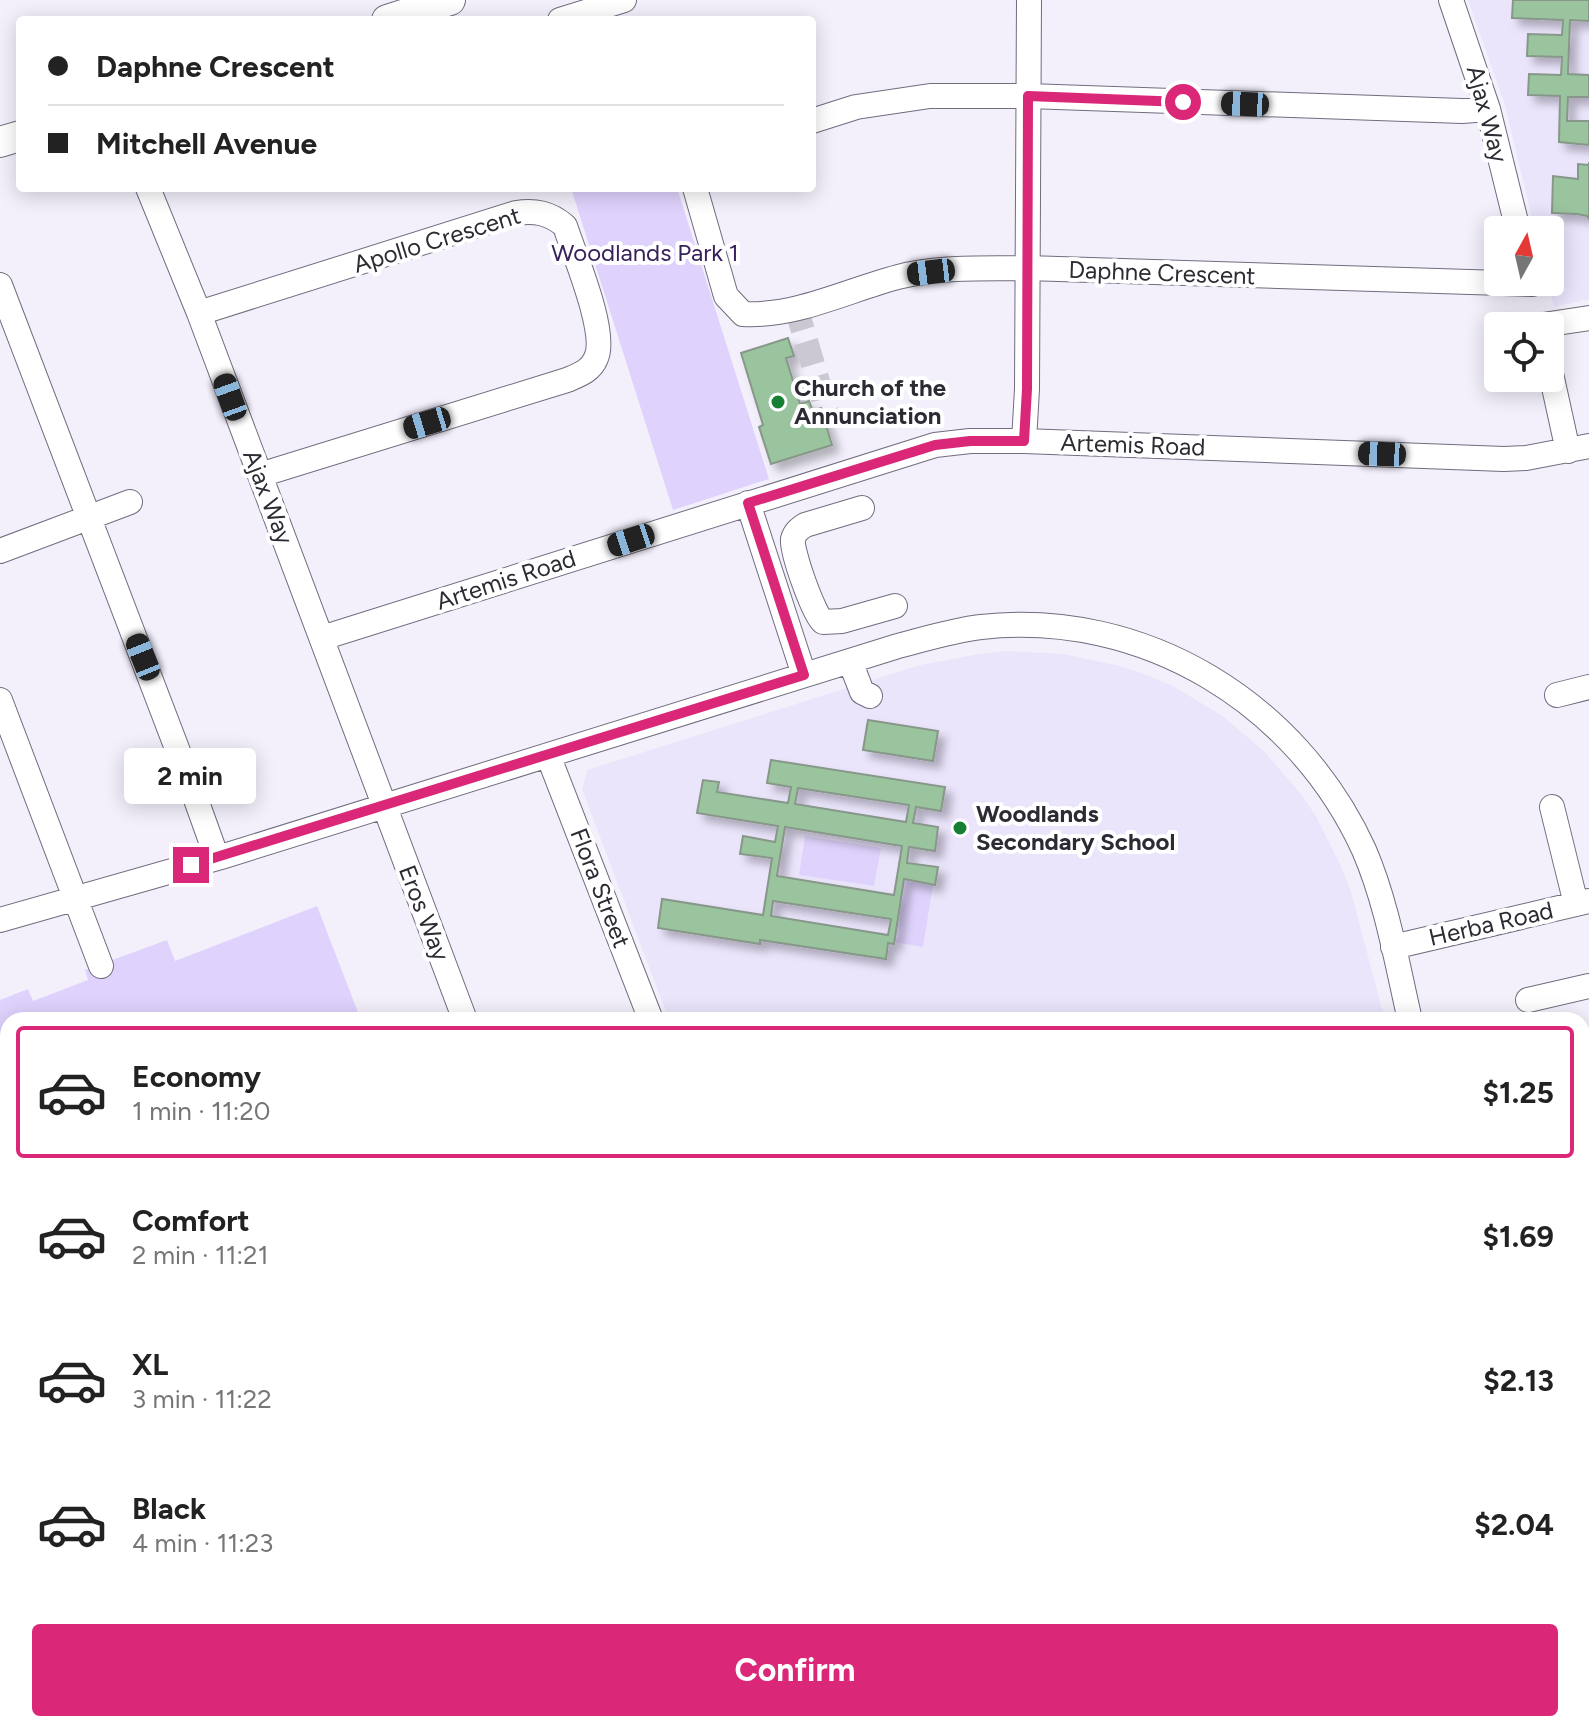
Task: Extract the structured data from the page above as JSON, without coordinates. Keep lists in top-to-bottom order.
{
  "streets": {
    "street": [
      "Ajax Way",
      "Apollo Crescent",
      "Daphne Crescent",
      "Artemis Road",
      "Flora Street",
      "Eros Way",
      "Herba Road"
    ]
  },
  "crossings": [
    ["Ajax Way", "Apollo Crescent"],
    ["Ajax Way", "Artemis Road"],
    ["Ajax Way", "Eros Way"]
  ],
  "parks": ["Woodlands Park 1"],
  "places": ["Church of the Annunciation", "Woodlands Secondary School"],
  "north": "top",
  "page": {
    "banner": ["Daphne Crescent", "Mitchell Avenue"],
    "bubble": "2 min",
    "list": [
      {
        "name": "Economy",
        "note": "1 min · 11:20",
        "value": "$1.25"
      },
      {
        "name": "Comfort",
        "note": "2 min · 11:21",
        "value": "$1.69"
      },
      {
        "name": "XL",
        "note": "3 min · 11:22",
        "value": "$2.13"
      },
      {
        "name": "Black",
        "note": "4 min · 11:23",
        "value": "$2.04"
      }
    ],
    "buttons": "Confirm"
  }
}
